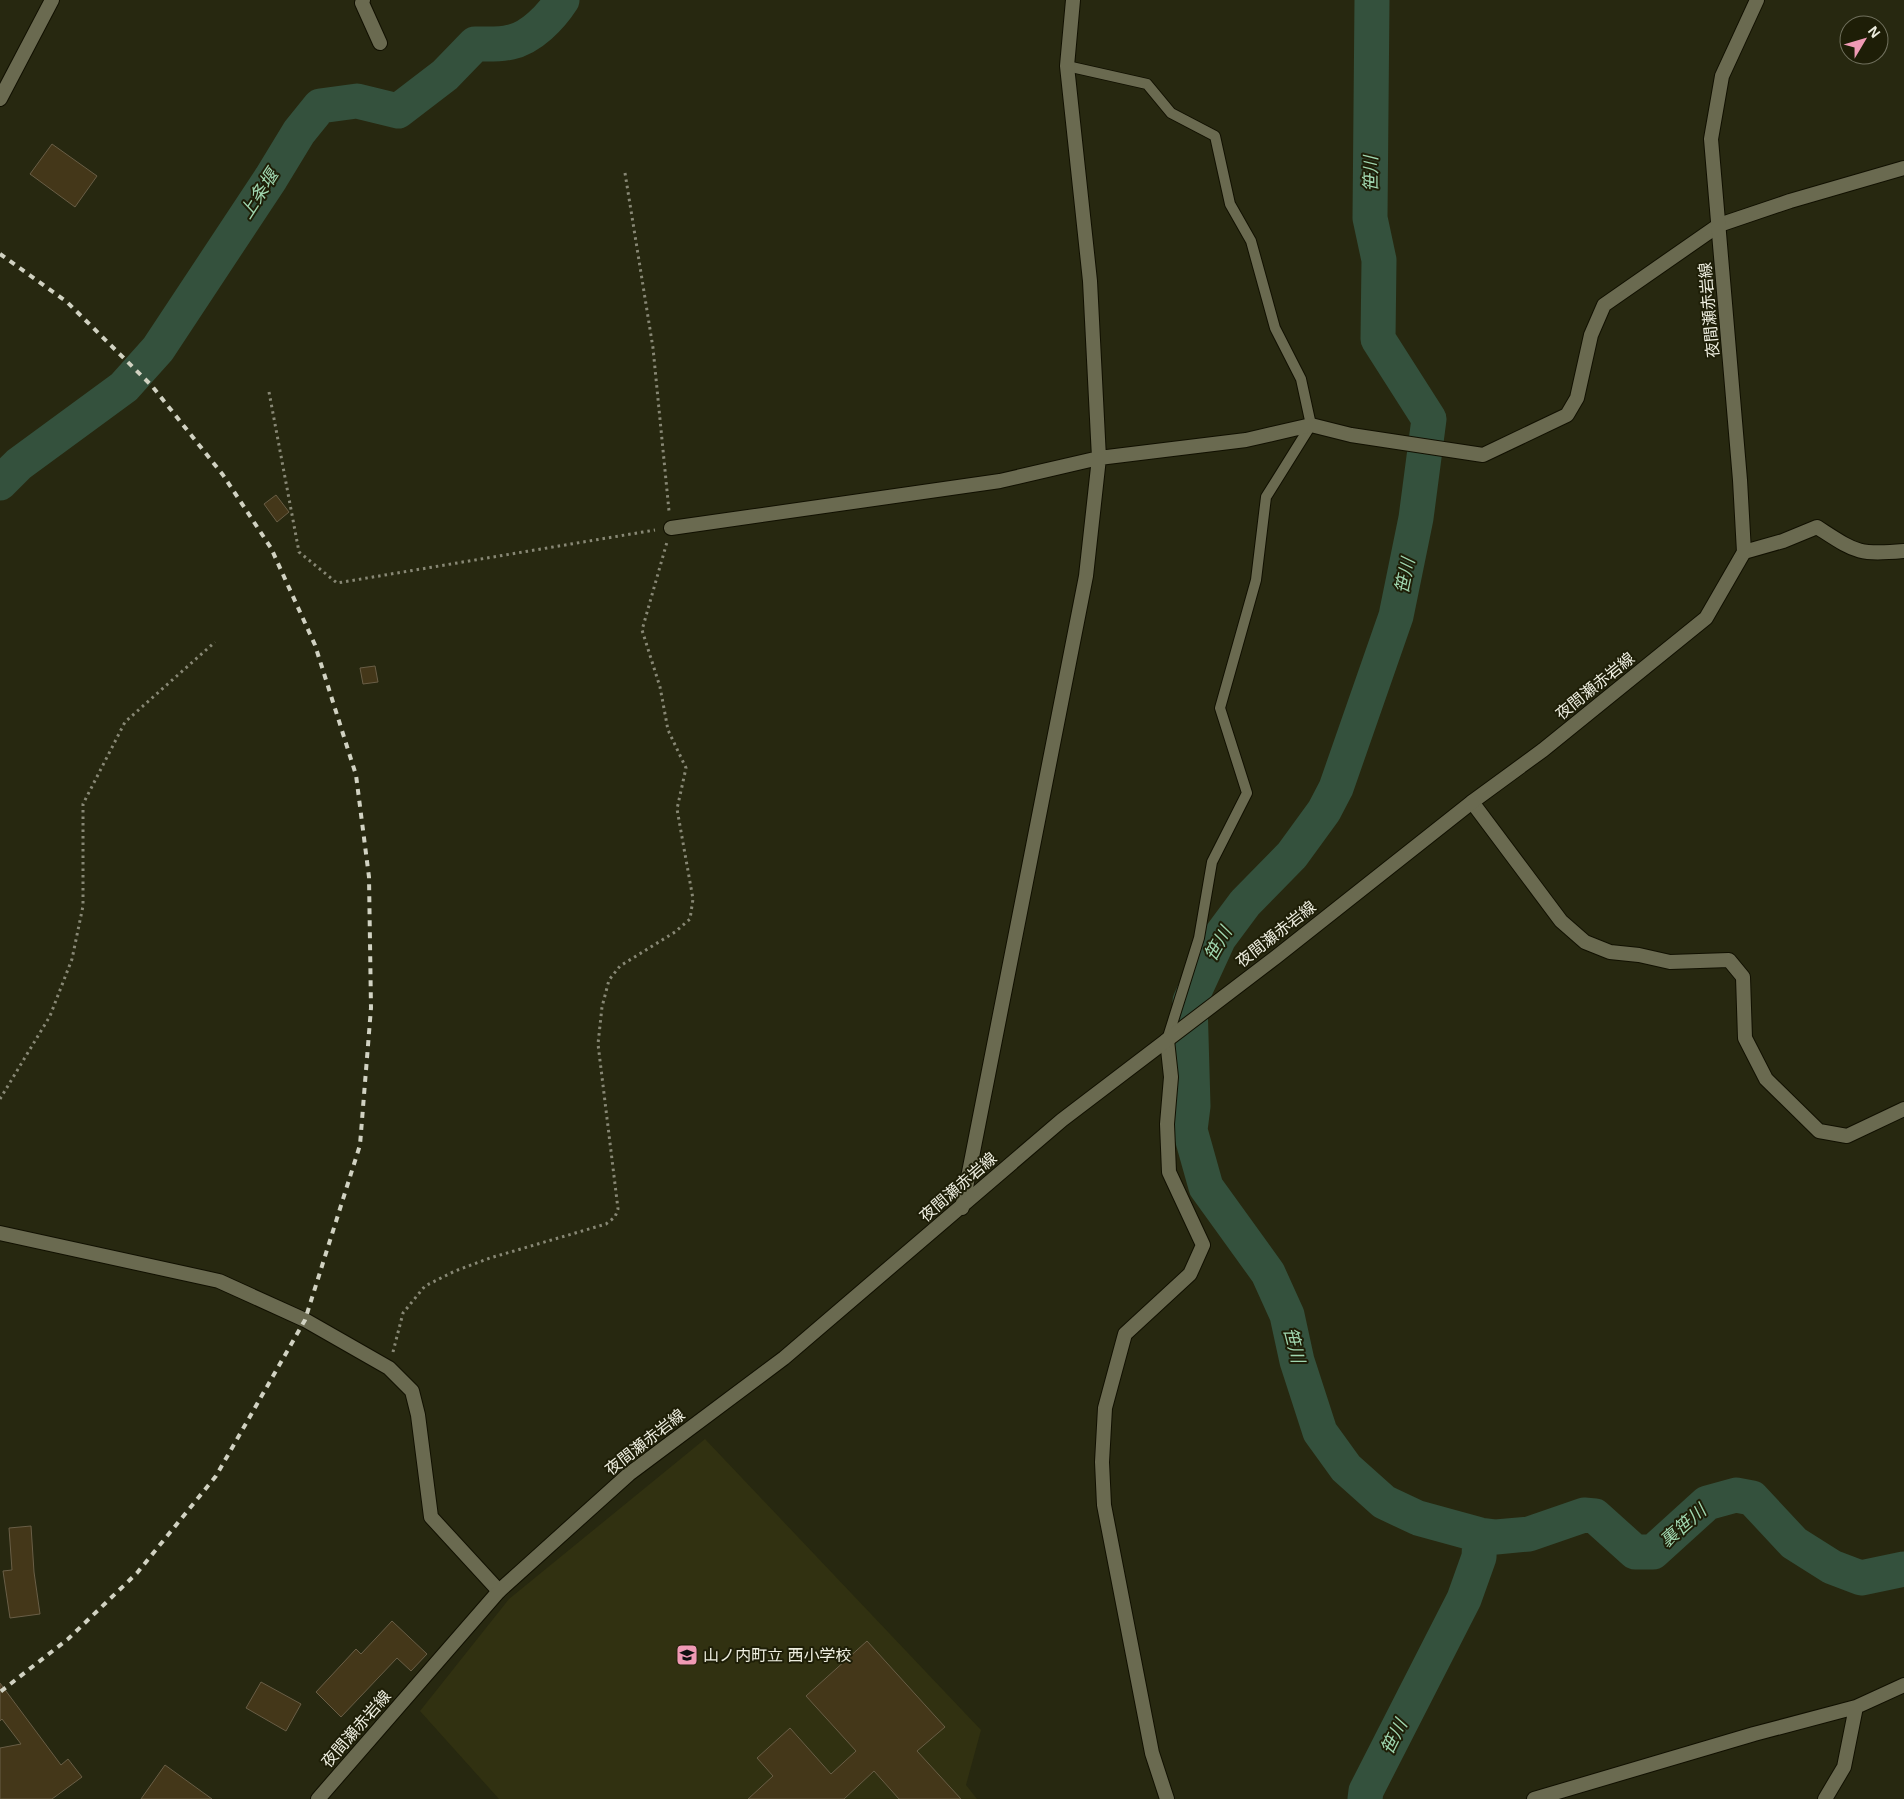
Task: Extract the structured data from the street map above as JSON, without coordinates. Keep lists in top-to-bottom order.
{
  "streets": {
    "street": ["夜間瀬赤岩線"]
  },
  "water": ["笹川", "上条堰", "裏笹川"],
  "places": {
    "school or university": ["山ノ内町立 西小学校"]
  },
  "north": "top right"
}
